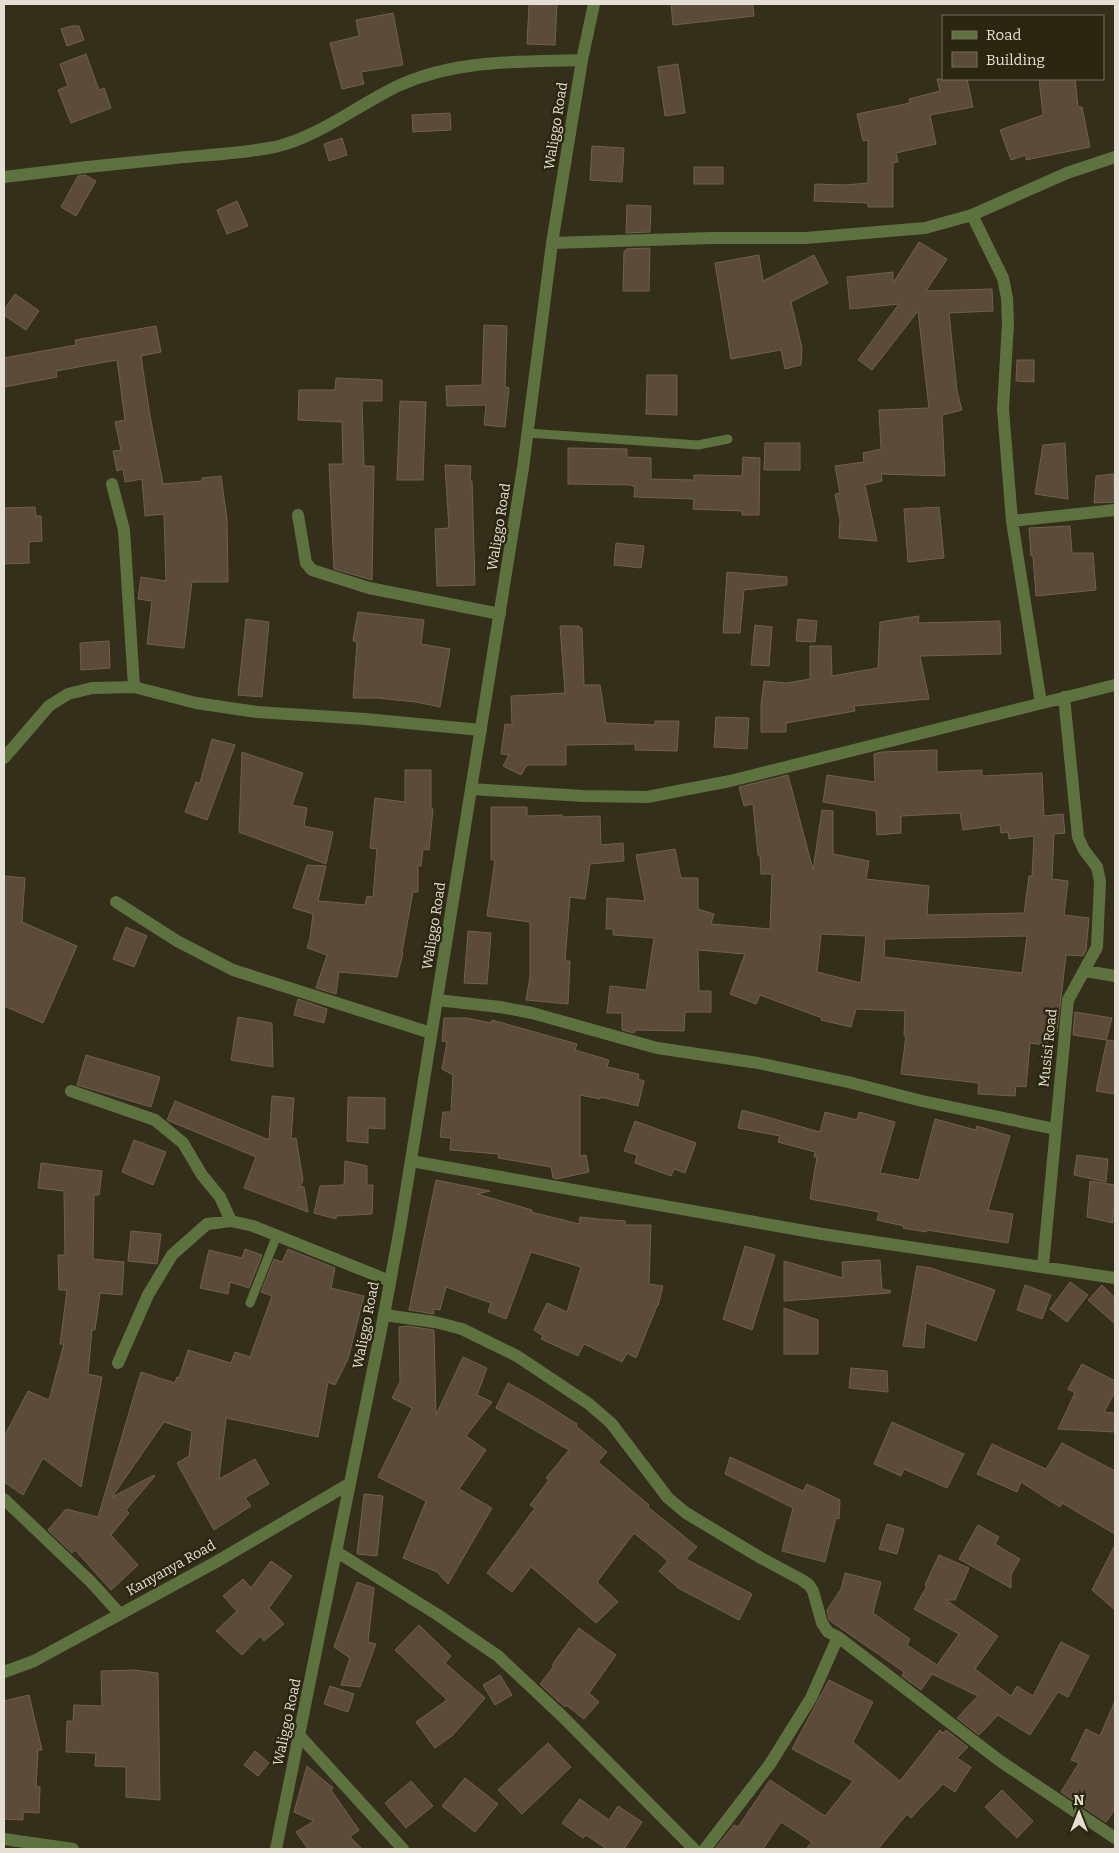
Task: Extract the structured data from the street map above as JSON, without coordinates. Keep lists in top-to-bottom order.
{
  "streets": {
    "street": ["Waliggo Road", "Musisi Road", "Kanyanya Road"]
  },
  "crossings": [
    ["Waliggo Road", "Kanyanya Road"]
  ],
  "legend": ["Road", "Building"],
  "north": "top"
}
